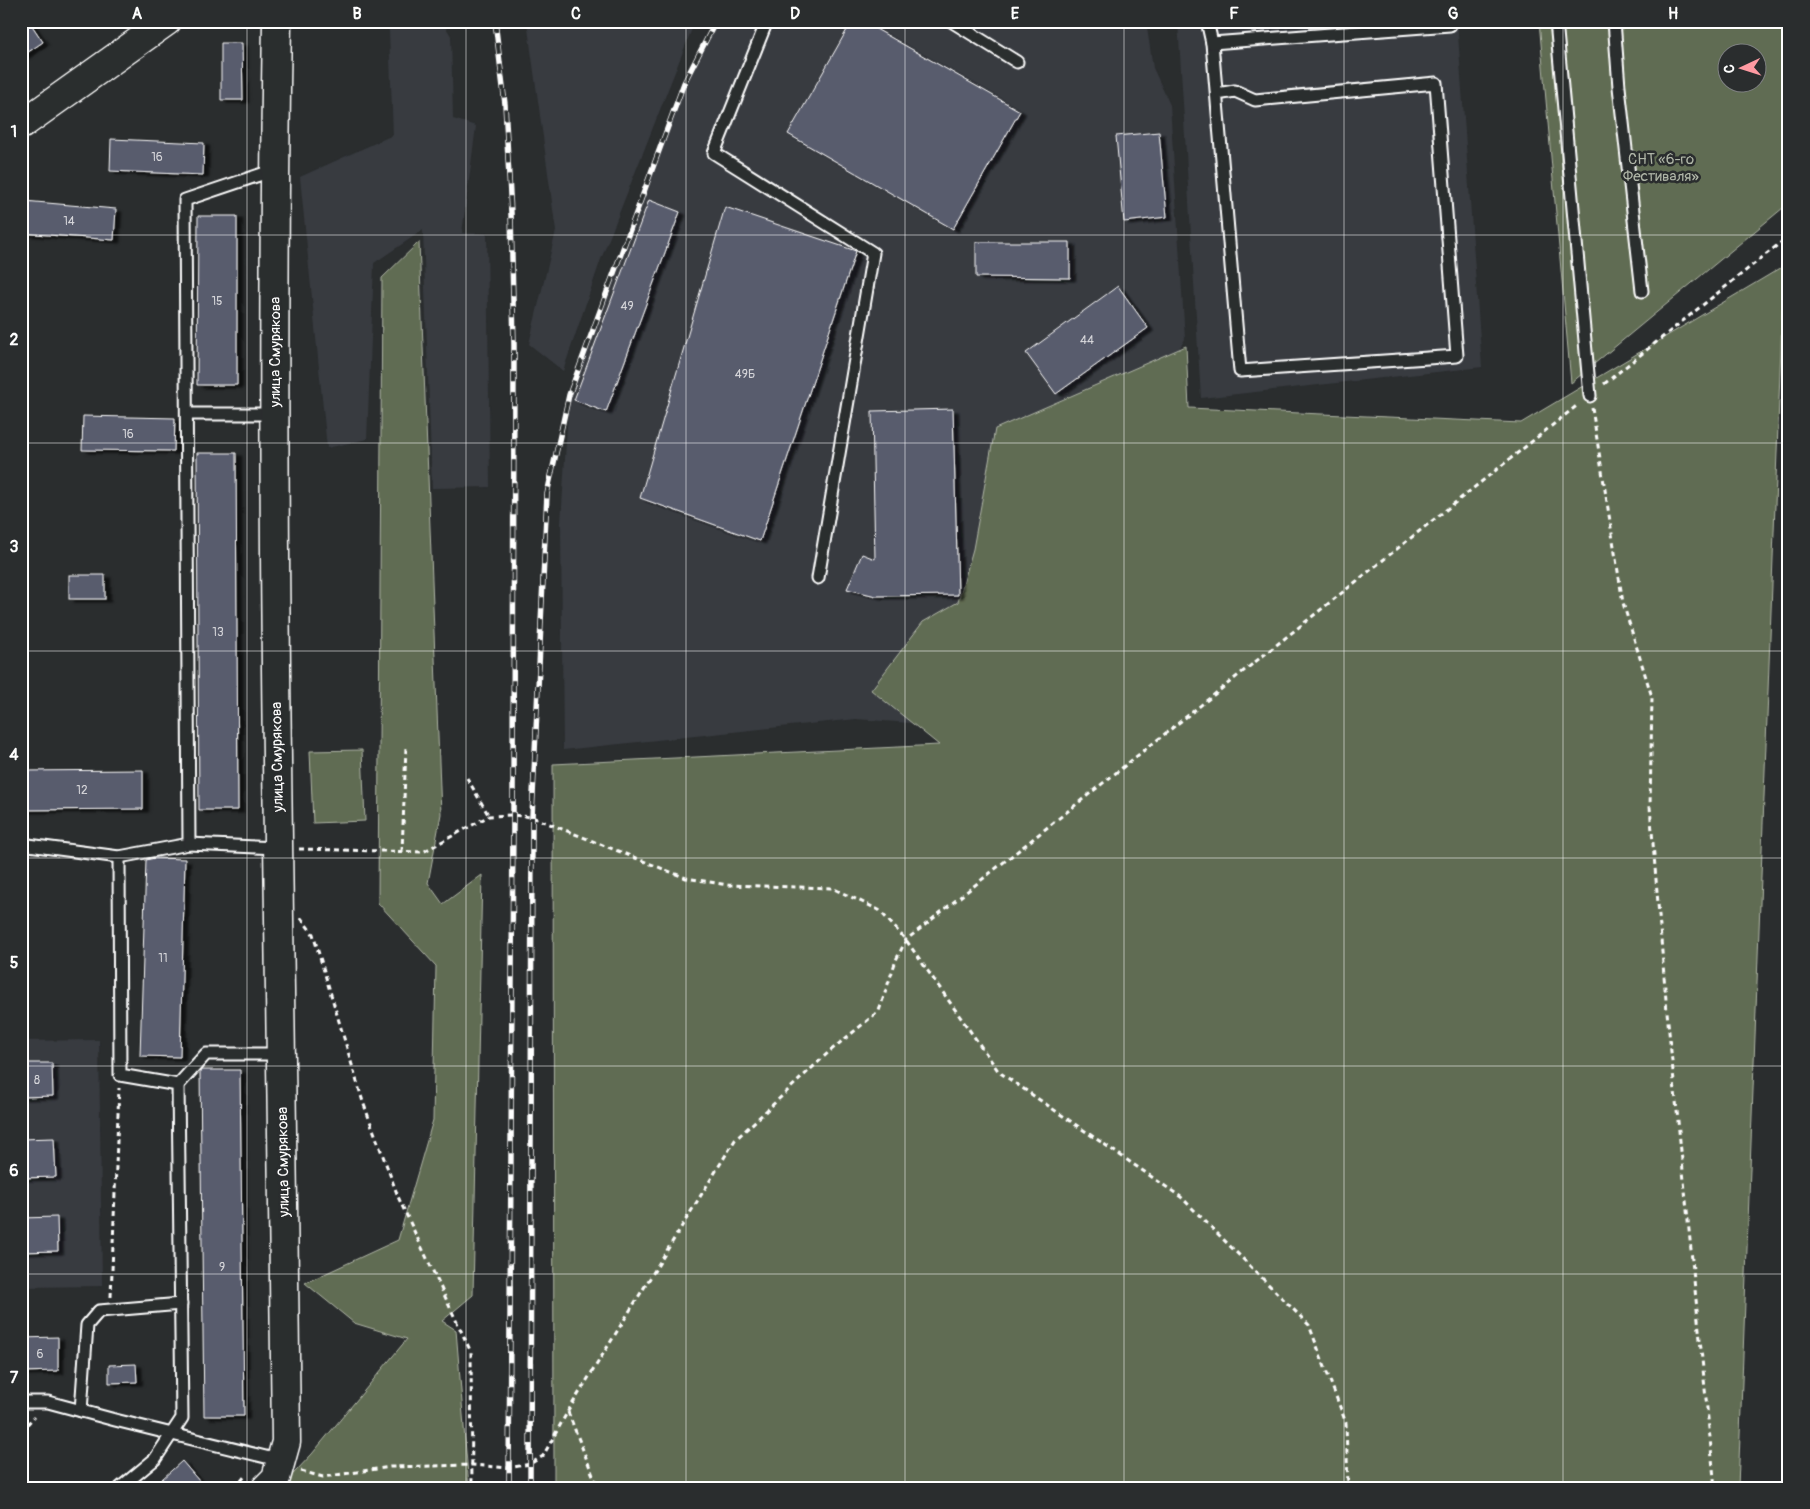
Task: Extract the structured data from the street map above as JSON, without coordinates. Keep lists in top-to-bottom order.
{
  "streets": {
    "street": ["улица Смурякова"]
  },
  "parks": ["СНТ «6-го Фестиваля»"],
  "house_numbers": [
    "16",
    "14",
    "15",
    "49",
    "44",
    "49Б",
    "16",
    "13",
    "12",
    "11",
    "8",
    "9",
    "6"
  ],
  "north": "left",
  "grid": {
    "columns": [
      "A",
      "B",
      "C",
      "D",
      "E",
      "F",
      "G",
      "H"
    ],
    "rows": [
      "1",
      "2",
      "3",
      "4",
      "5",
      "6",
      "7"
    ]
  }
}
